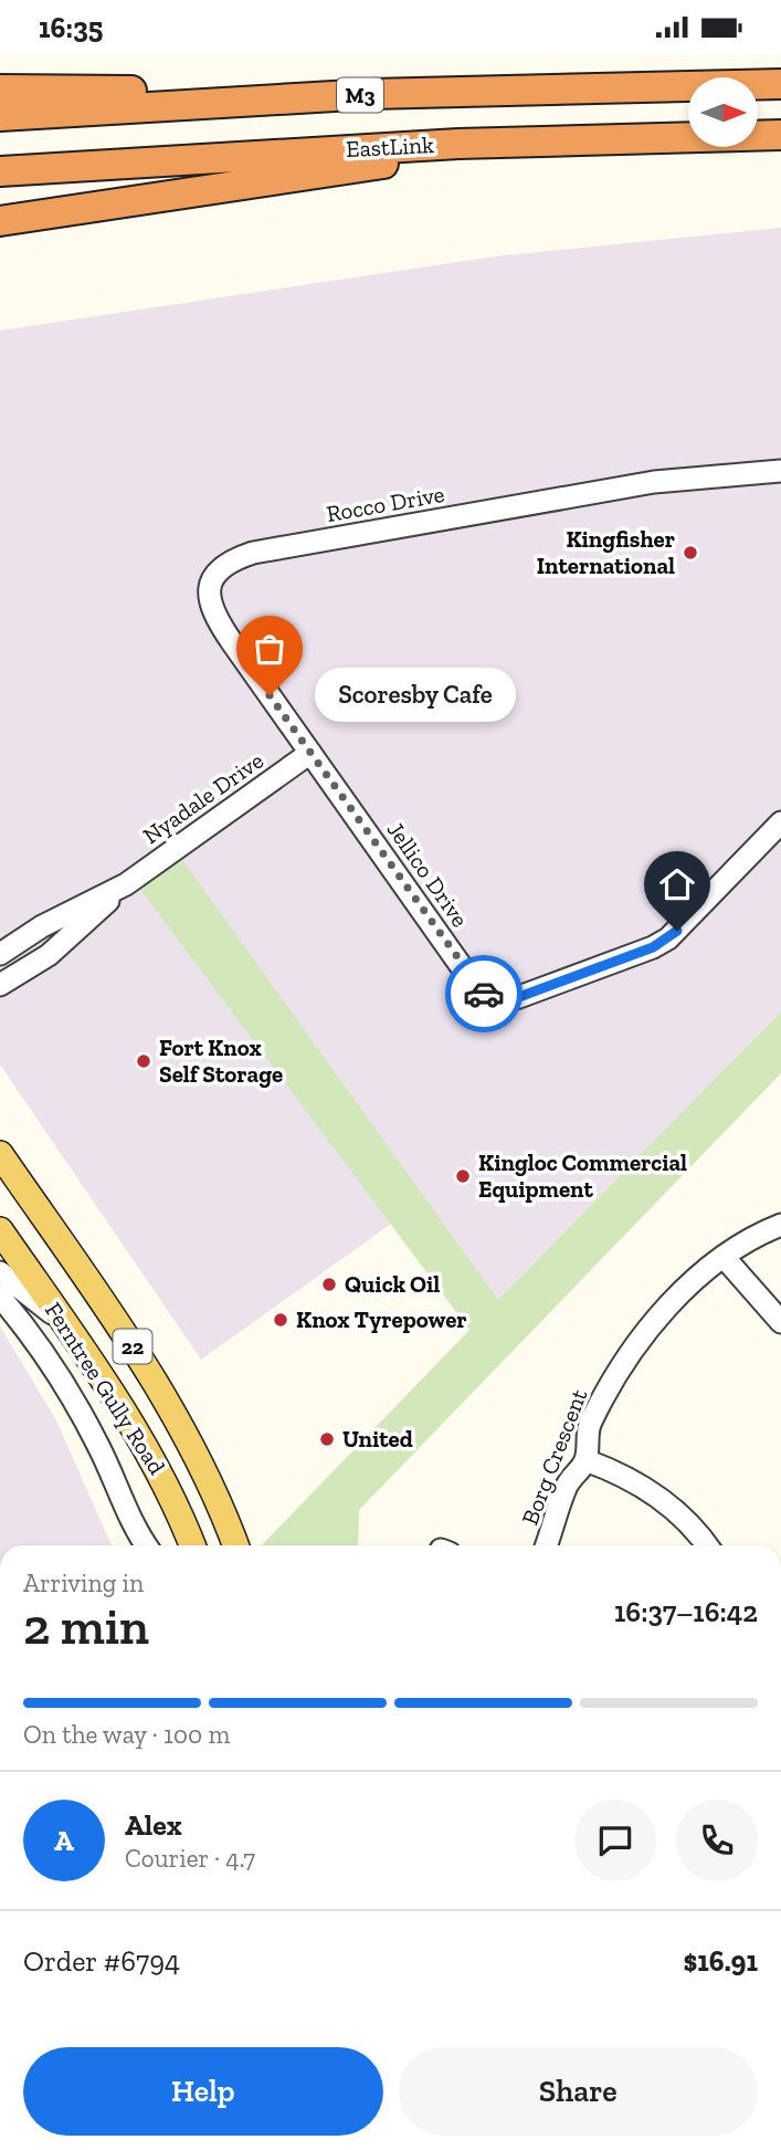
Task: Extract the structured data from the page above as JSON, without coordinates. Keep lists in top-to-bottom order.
{
  "streets": {
    "highway": ["M3", "EastLink"],
    "main road": ["22", "Ferntree Gully Road"],
    "street": [
      "Rocco Drive",
      "Nyadale Drive",
      "Jellico Drive",
      "Borg Crescent"
    ]
  },
  "crossings": [
    ["Rocco Drive", "Nyadale Drive"],
    ["Rocco Drive", "Jellico Drive"],
    ["Nyadale Drive", "Jellico Drive"]
  ],
  "places": [
    "Kingfisher International",
    "Scoresby Cafe",
    "Fort Knox Self Storage",
    "Kingloc Commercial Equipment",
    "Quick Oil",
    "Knox Tyrepower",
    "United"
  ],
  "north": "right",
  "page": {
    "status": "16:35",
    "bubble": "Scoresby Cafe",
    "heading": ["2 min", "Arriving in", "16:37–16:42"],
    "panel": [
      "Alex",
      "Courier · 4.7",
      "Order #6794",
      "$16.91"
    ],
    "bar": "On the way · 100 m",
    "round": "A",
    "buttons": ["Help", "Share"]
  }
}
